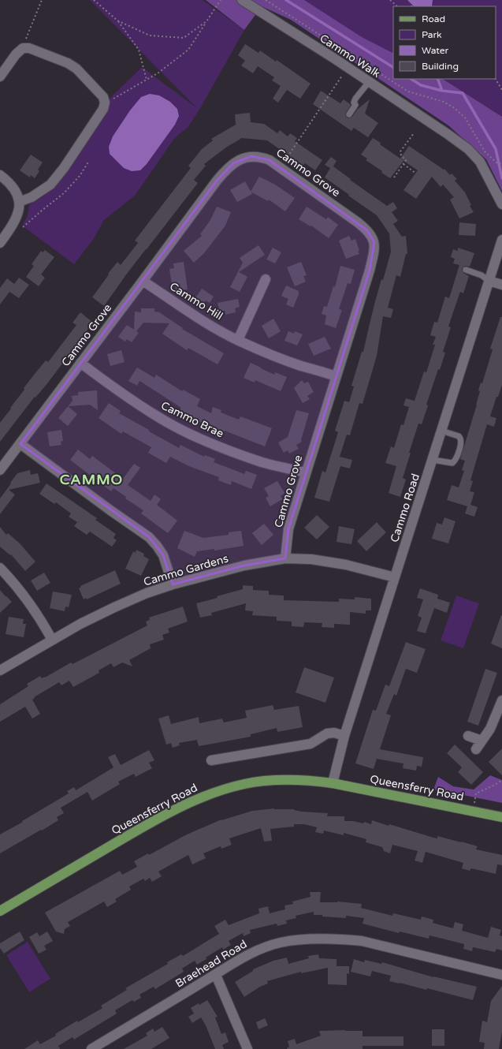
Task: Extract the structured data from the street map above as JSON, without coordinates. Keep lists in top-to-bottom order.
{
  "streets": {
    "main road": ["Queensferry Road"],
    "street": [
      "Cammo Walk",
      "Cammo Grove",
      "Cammo Hill",
      "Cammo Brae",
      "Cammo Road",
      "Cammo Gardens",
      "Braehead Road"
    ]
  },
  "crossings": [
    ["Cammo Grove", "Cammo Hill"],
    ["Cammo Grove", "Cammo Brae"],
    ["Cammo Grove", "Cammo Gardens"],
    ["Cammo Road", "Cammo Gardens"],
    ["Cammo Road", "Queensferry Road"]
  ],
  "districts": ["CAMMO"],
  "legend": [
    "Road",
    "Park",
    "Water",
    "Building"
  ]
}
